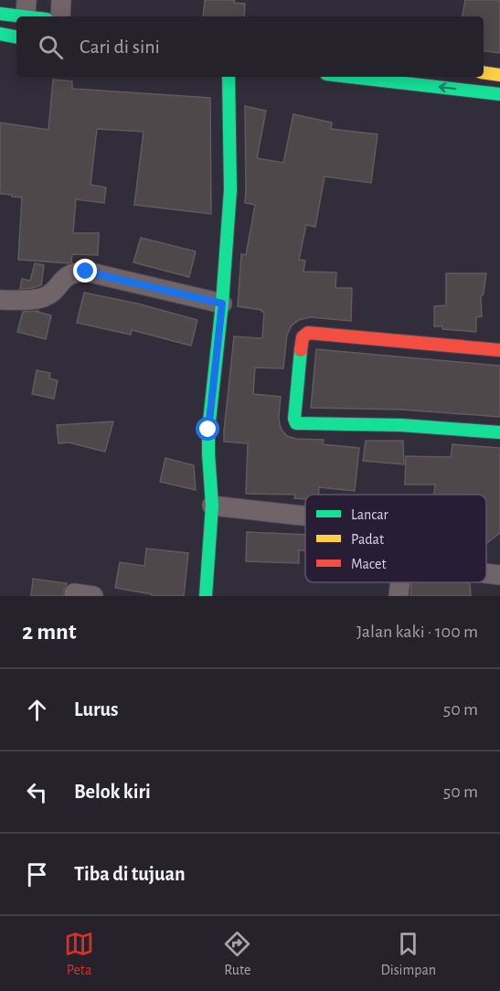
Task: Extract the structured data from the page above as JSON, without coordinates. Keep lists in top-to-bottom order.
{
  "legend": ["Lancar", "Padat", "Macet"],
  "page": {
    "search": "Cari di sini",
    "heading": ["2 mnt", "Jalan kaki · 100 m"],
    "list": [
      ["Lurus", "50 m"],
      ["Belok kiri", "50 m"],
      "Tiba di tujuan"
    ],
    "nav": ["Peta", "Rute", "Disimpan"]
  }
}
